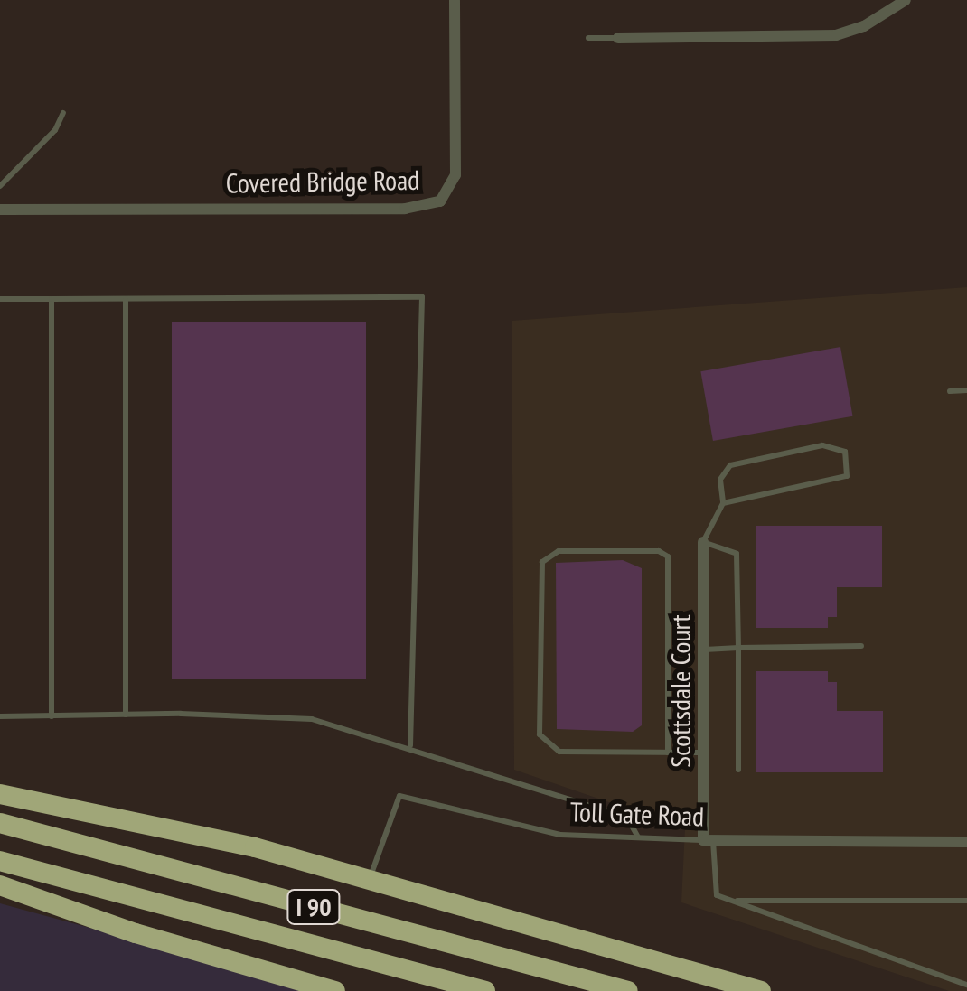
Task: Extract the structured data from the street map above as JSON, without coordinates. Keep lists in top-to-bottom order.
{
  "streets": {
    "highway": ["I 90"],
    "street": ["Covered Bridge Road", "Scottsdale Court", "Toll Gate Road"]
  },
  "crossings": [
    ["Scottsdale Court", "Toll Gate Road"]
  ]
}
